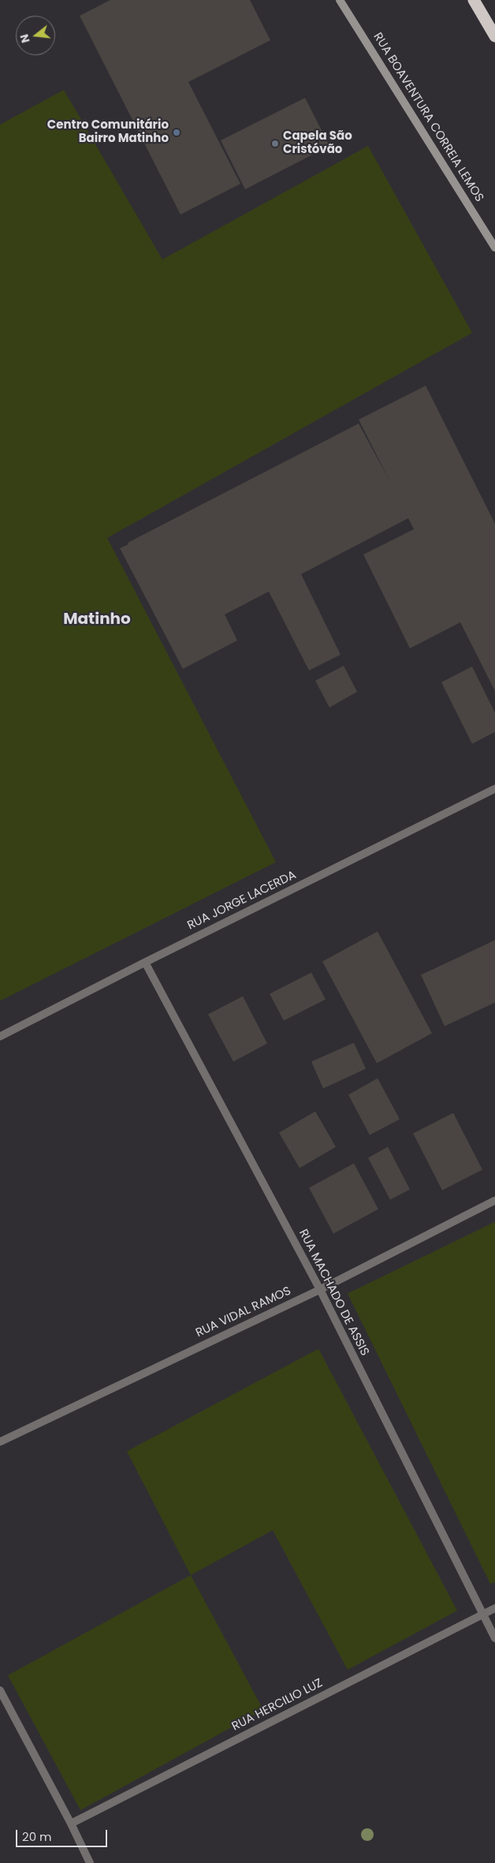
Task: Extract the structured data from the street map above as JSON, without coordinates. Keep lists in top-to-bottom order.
{
  "streets": {
    "street": [
      "RUA BOAVENTURA CORREIA LEMOS",
      "RUA JORGE LACERDA",
      "RUA MACHADO DE ASSIS",
      "RUA VIDAL RAMOS",
      "RUA HERCILIO LUZ"
    ]
  },
  "crossings": [
    ["RUA JORGE LACERDA", "RUA MACHADO DE ASSIS"],
    ["RUA MACHADO DE ASSIS", "RUA VIDAL RAMOS"],
    ["RUA MACHADO DE ASSIS", "RUA HERCILIO LUZ"]
  ],
  "districts": ["Matinho"],
  "places": ["Centro Comunitário Bairro Matinho", "Capela São Cristóvão"],
  "scale_bar": "20 m",
  "north": "left"
}
